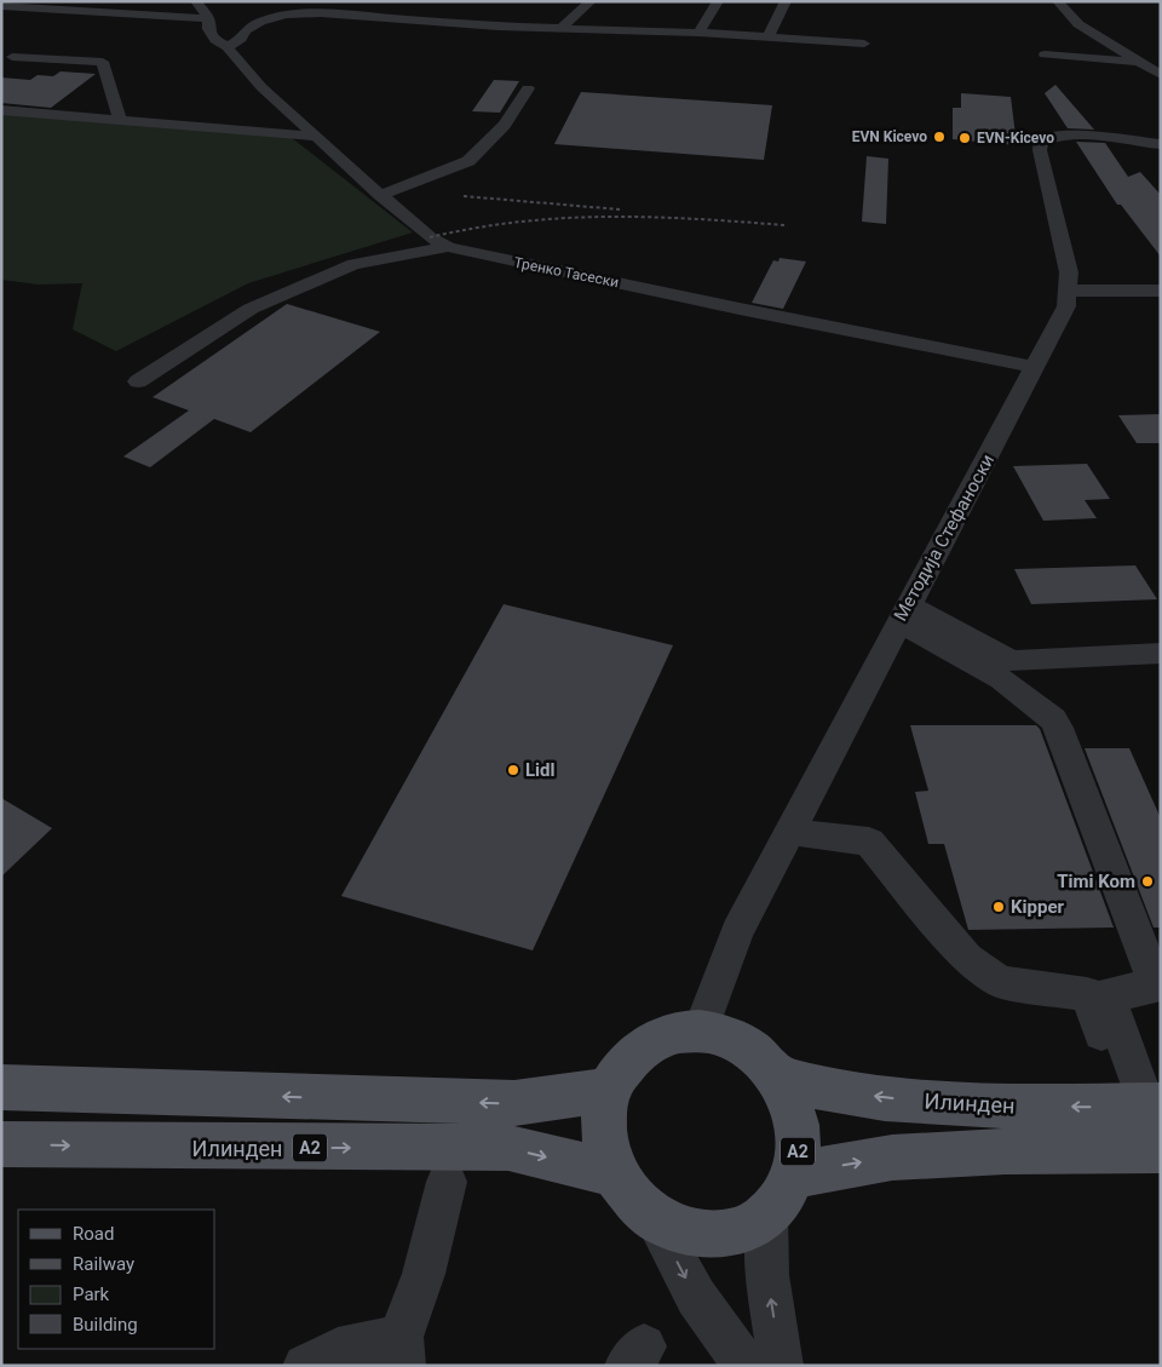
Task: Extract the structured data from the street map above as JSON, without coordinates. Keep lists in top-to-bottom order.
{
  "streets": {
    "main road": ["Илинден", "A2"],
    "street": ["Тренко Тасески", "Методија Стефаноски"]
  },
  "crossings": [
    ["Тренко Тасески", "Методија Стефаноски"],
    ["Методија Стефаноски", "Илинден"],
    ["Методија Стефаноски", "A2"],
    ["Илинден", "A2"]
  ],
  "places": [
    "EVN Kicevo",
    "EVN-Kicevo",
    "Lidl",
    "Timi Kom",
    "Kipper"
  ],
  "legend": [
    "Road",
    "Railway",
    "Park",
    "Building"
  ]
}
